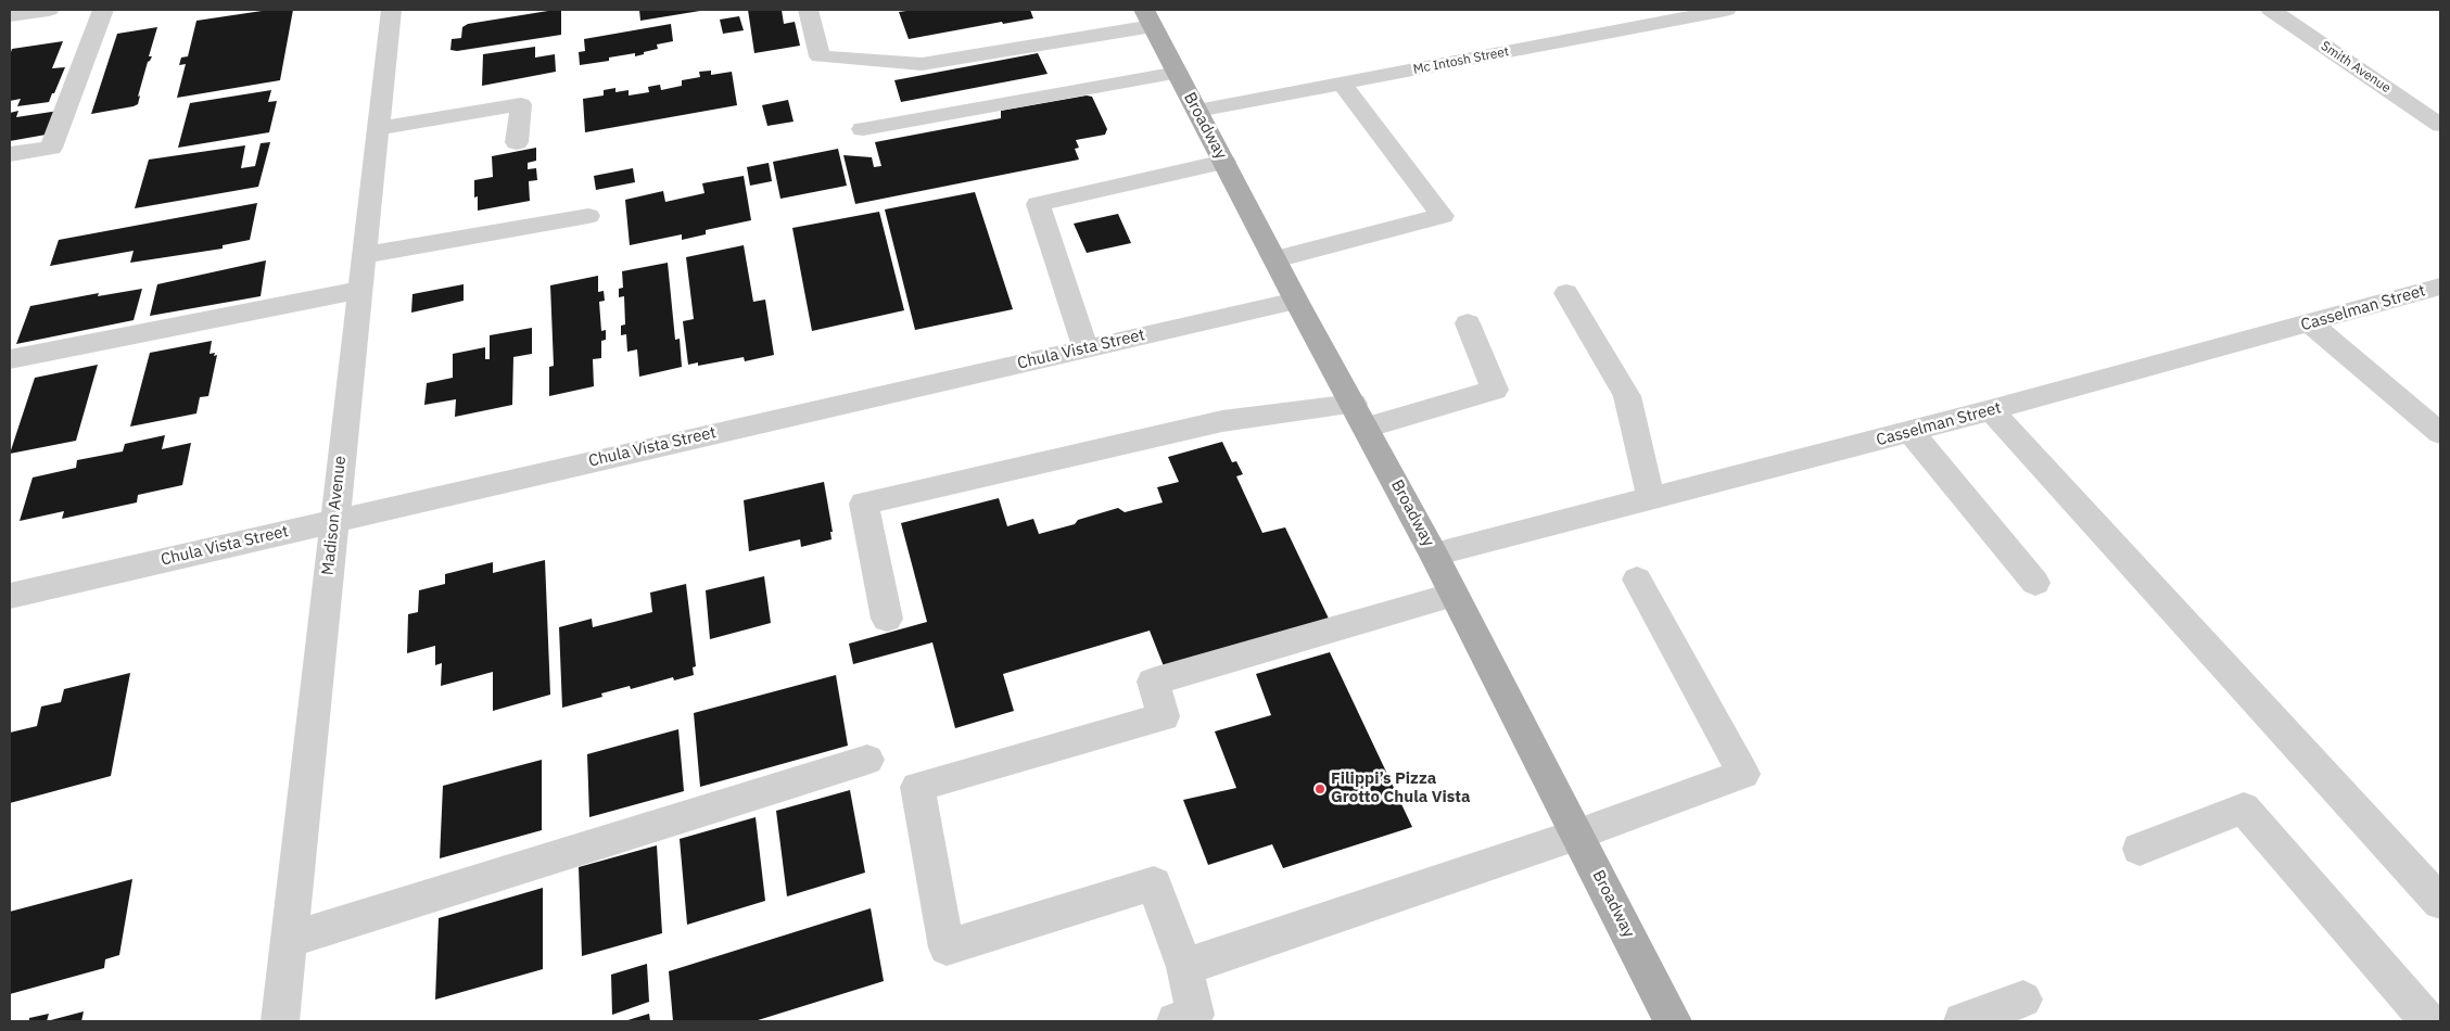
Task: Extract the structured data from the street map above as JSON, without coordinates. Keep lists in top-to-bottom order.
{
  "streets": {
    "main road": ["Broadway"],
    "street": [
      "Mc Intosh Street",
      "Smith Avenue",
      "Casselman Street",
      "Chula Vista Street",
      "Madison Avenue"
    ]
  },
  "crossings": [
    ["Mc Intosh Street", "Broadway"],
    ["Broadway", "Casselman Street"],
    ["Broadway", "Chula Vista Street"],
    ["Chula Vista Street", "Madison Avenue"]
  ],
  "places": ["Filippi’s Pizza Grotto Chula Vista"]
}
